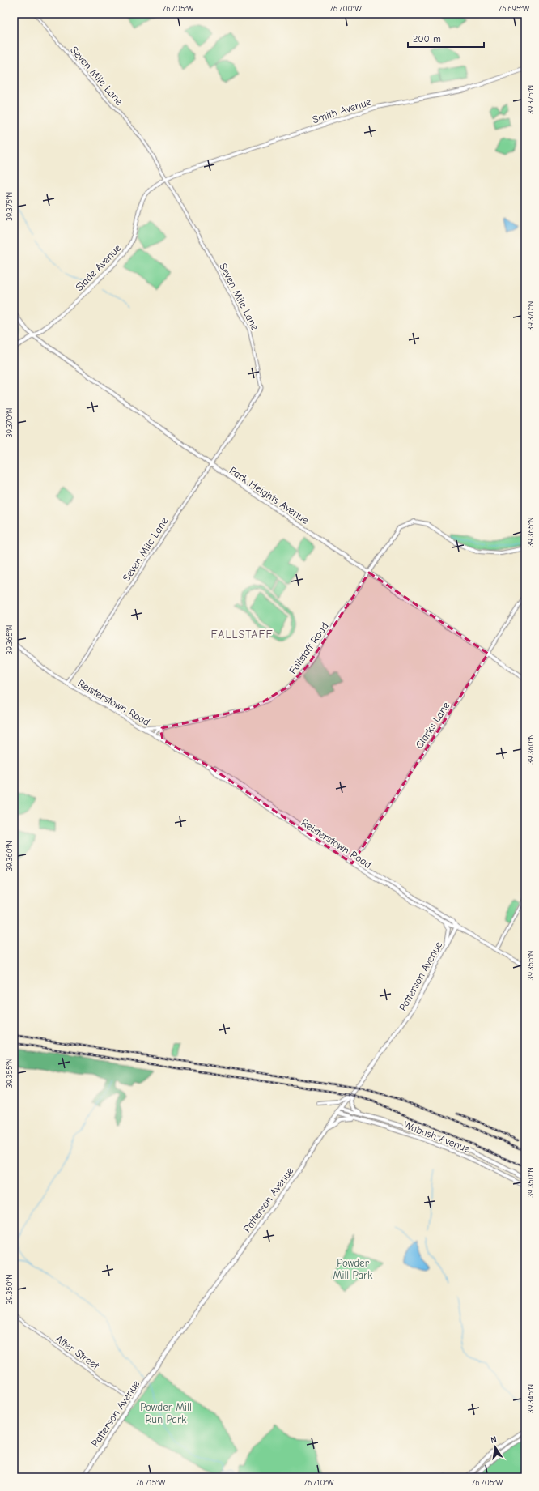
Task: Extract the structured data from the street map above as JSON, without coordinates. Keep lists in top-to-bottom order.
{
  "streets": {
    "main road": [
      "Smith Avenue",
      "Slade Avenue",
      "Park Heights Avenue",
      "Fallstaff Road",
      "Reisterstown Road",
      "Patterson Avenue",
      "Wabash Avenue"
    ],
    "street": ["Seven Mile Lane", "Clarks Lane", "Alter Street"]
  },
  "crossings": [
    ["Seven Mile Lane", "Smith Avenue"],
    ["Seven Mile Lane", "Slade Avenue"],
    ["Seven Mile Lane", "Park Heights Avenue"],
    ["Seven Mile Lane", "Reisterstown Road"],
    ["Smith Avenue", "Slade Avenue"],
    ["Slade Avenue", "Park Heights Avenue"],
    ["Park Heights Avenue", "Fallstaff Road"],
    ["Park Heights Avenue", "Clarks Lane"],
    ["Fallstaff Road", "Reisterstown Road"],
    ["Reisterstown Road", "Clarks Lane"],
    ["Reisterstown Road", "Patterson Avenue"],
    ["Patterson Avenue", "Wabash Avenue"],
    ["Patterson Avenue", "Alter Street"]
  ],
  "districts": ["FALLSTAFF"],
  "parks": ["Powder Mill Park", "Powder Mill Run Park"],
  "scale_bar": "200 m",
  "north": "top",
  "coordinates": [
    "76.705°W",
    "76.700°W",
    "76.695°W",
    "39.375°N",
    "39.370°N",
    "39.365°N",
    "39.360°N",
    "39.355°N",
    "39.350°N",
    "39.345°N",
    "76.715°W",
    "76.710°W"
  ]
}
